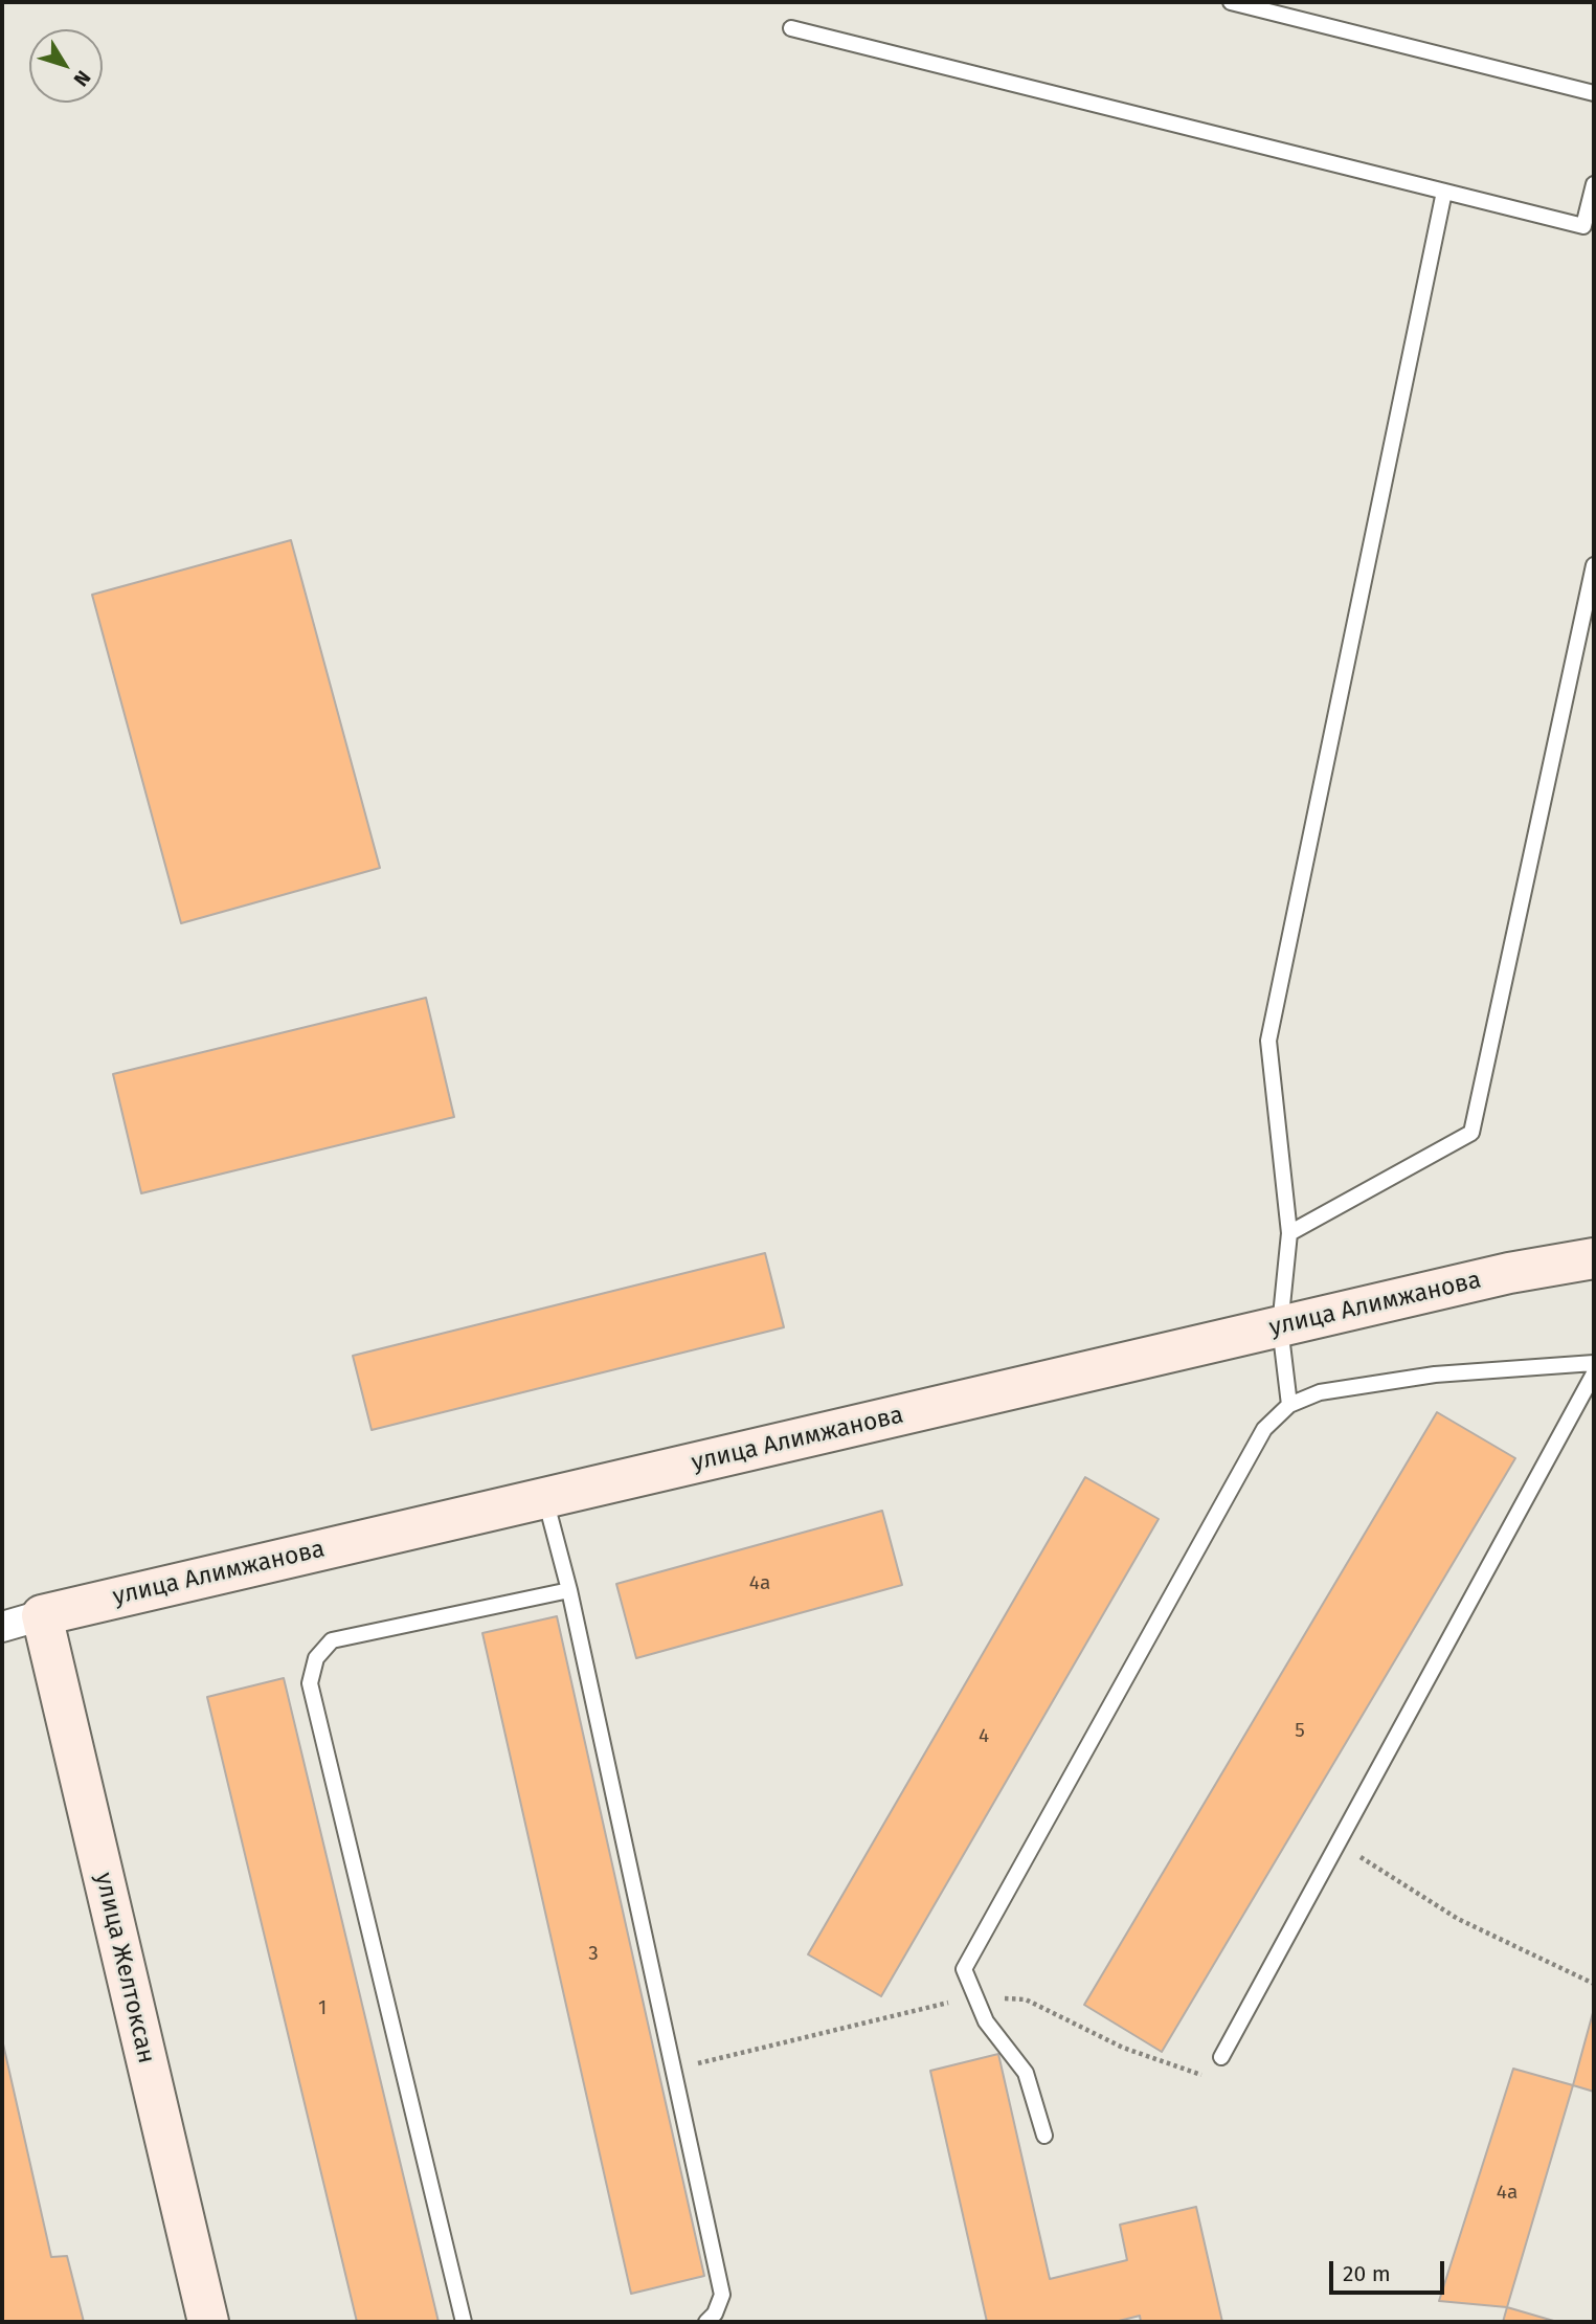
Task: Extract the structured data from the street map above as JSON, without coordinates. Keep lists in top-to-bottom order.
{
  "streets": {
    "street": ["улица Алимжанова", "улица Желтоксан"]
  },
  "crossings": [
    ["улица Алимжанова", "улица Желтоксан"]
  ],
  "house_numbers": [
    "4а",
    "5",
    "4",
    "3",
    "1",
    "4а"
  ],
  "scale_bar": "20 m",
  "north": "bottom right"
}
